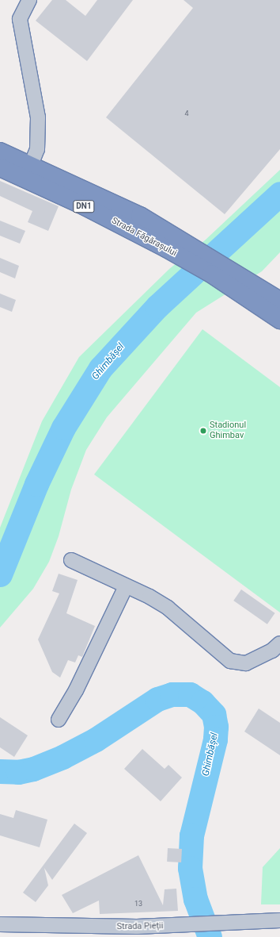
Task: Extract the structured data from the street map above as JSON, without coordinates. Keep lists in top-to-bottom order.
{
  "streets": {
    "highway": ["DN1", "Strada Făgărașului"],
    "street": ["Strada Pieții"]
  },
  "water": ["Ghimbășel"],
  "places": ["Stadionul Ghimbav"],
  "house_numbers": ["4", "13"]
}
